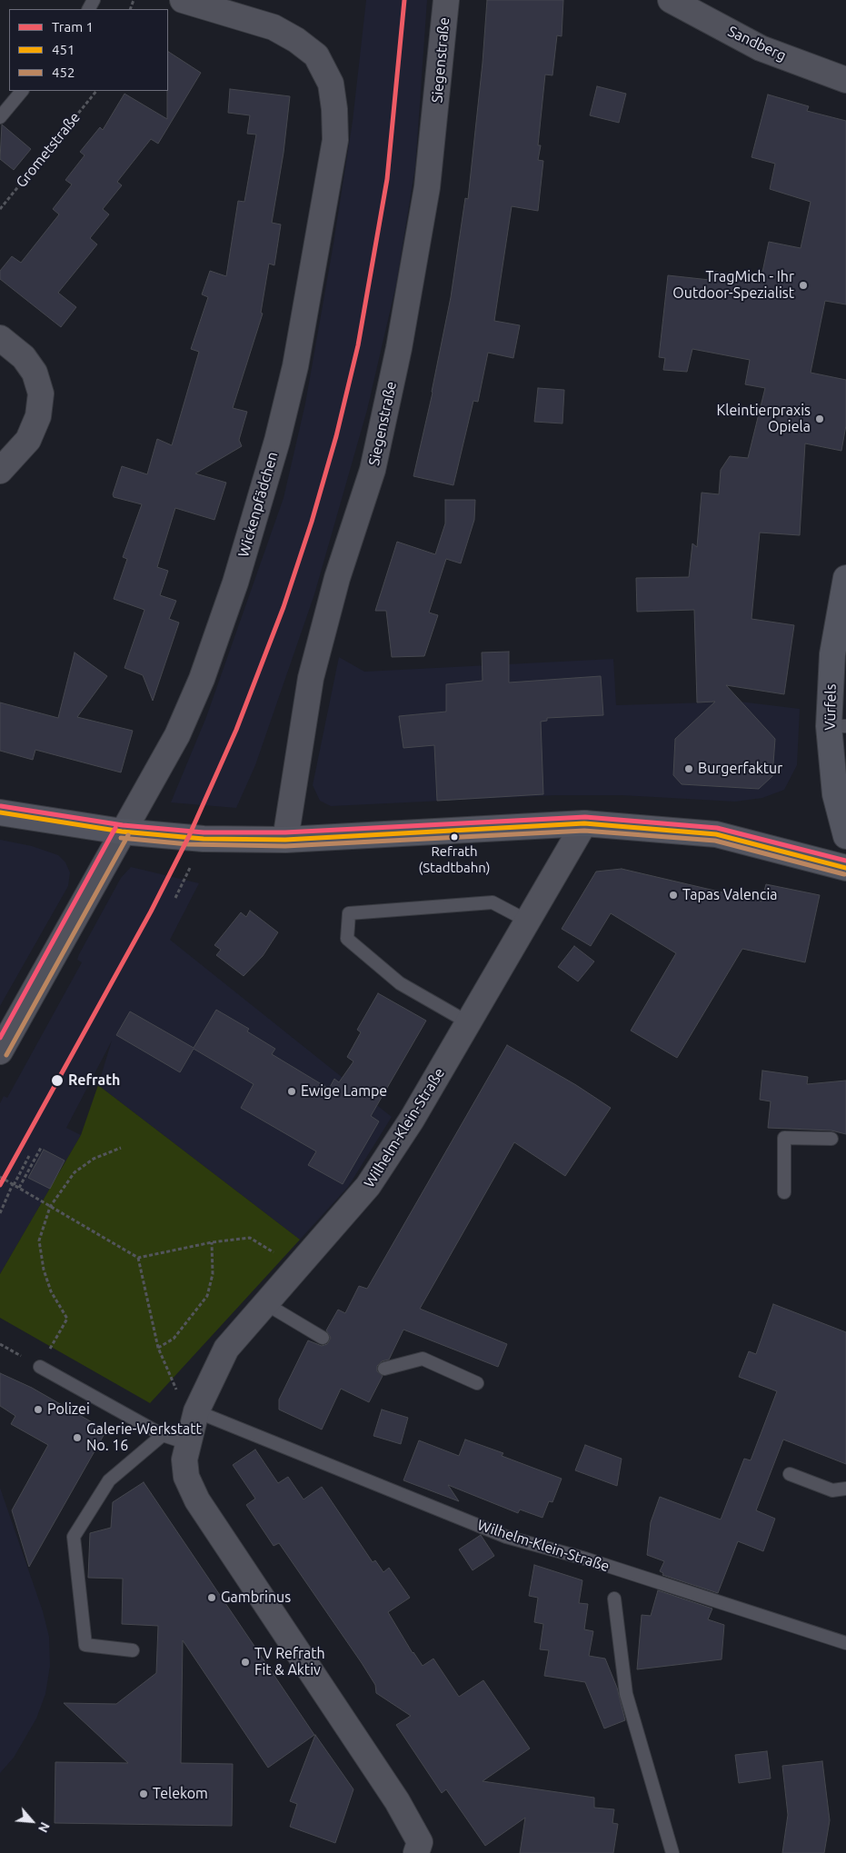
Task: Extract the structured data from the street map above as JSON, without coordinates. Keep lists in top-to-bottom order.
{
  "streets": {
    "main road": ["Vürfels"],
    "street": [
      "Sandberg",
      "Siegenstraße",
      "Wickenpfädchen",
      "Wilhelm-Klein-Straße"
    ],
    "path": ["Grometstraße"]
  },
  "places": [
    "TragMich - Ihr Outdoor-Spezialist",
    "Kleintierpraxis Opiela",
    "Burgerfaktur",
    "Refrath (Stadtbahn)",
    "Tapas Valencia",
    "Refrath",
    "Ewige Lampe",
    "Polizei",
    "Galerie-Werkstatt No. 16",
    "Gambrinus",
    "TV Refrath Fit & Aktiv",
    "Telekom"
  ],
  "lines": ["tram line 1", "transit line 451", "transit line 452"],
  "legend": ["Tram 1", "451", "452"],
  "north": "bottom right"
}
